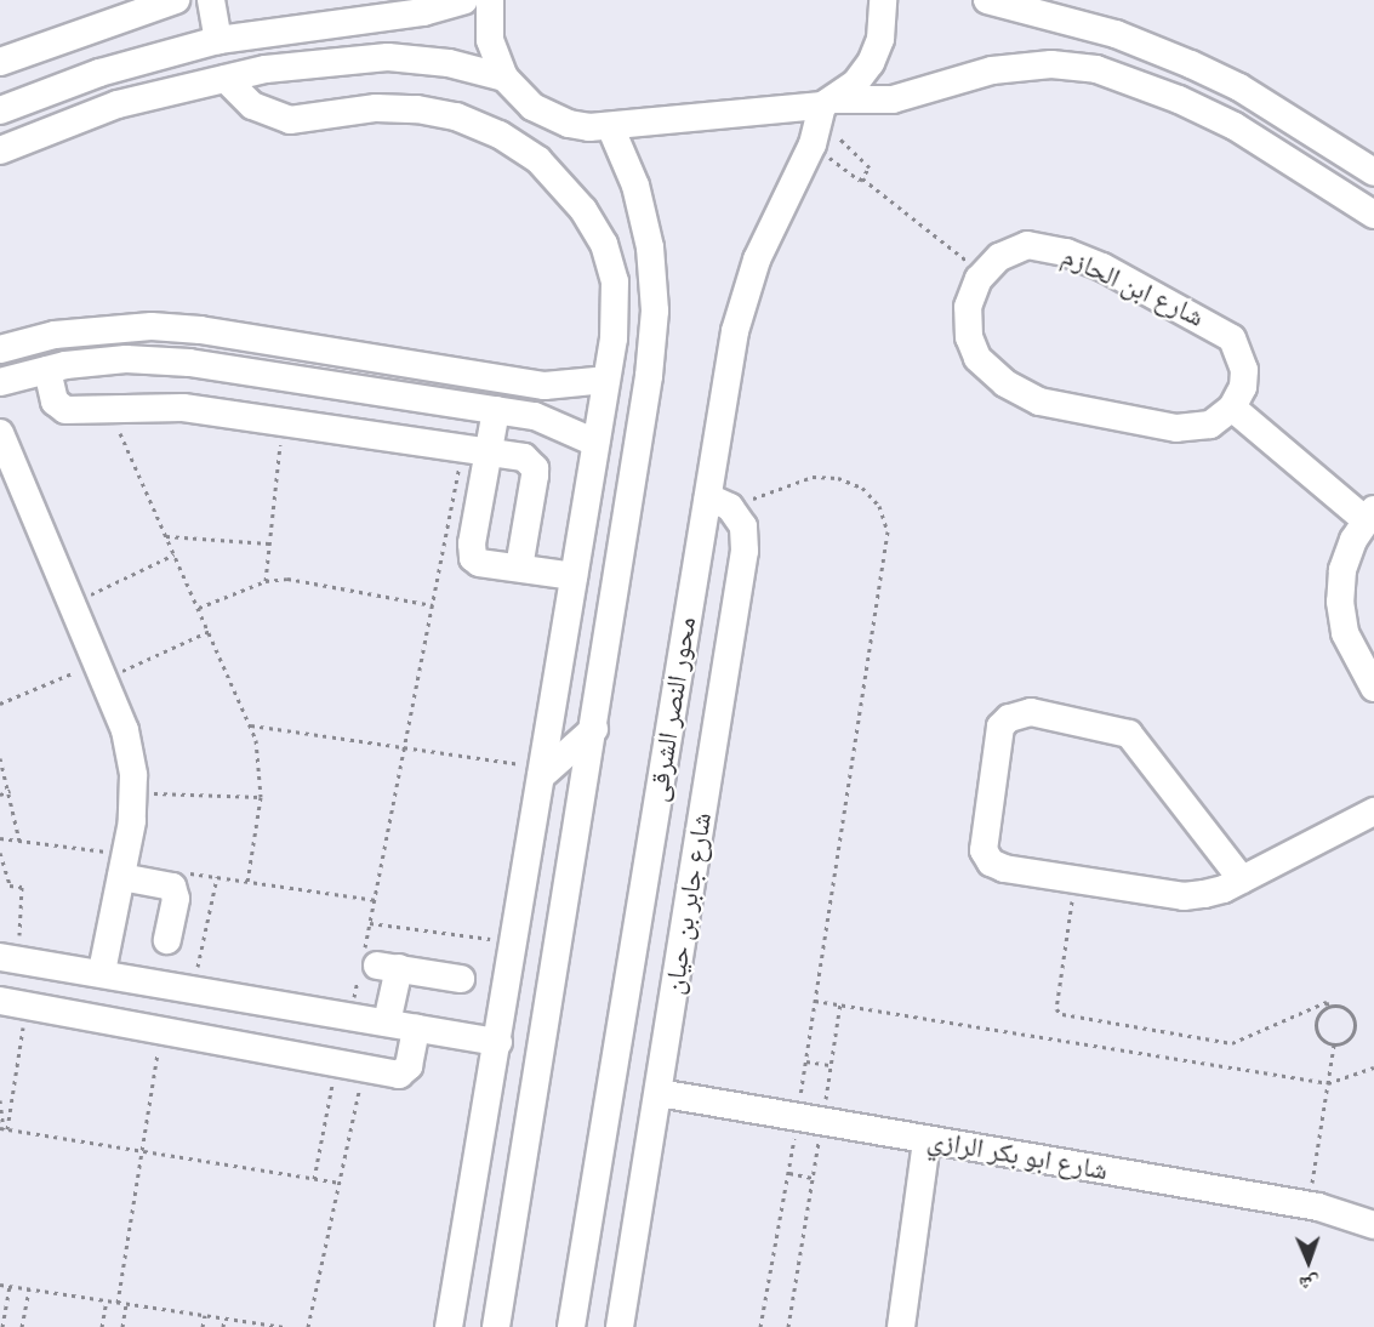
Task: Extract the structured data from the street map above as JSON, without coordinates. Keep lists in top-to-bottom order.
{
  "streets": {
    "street": [
      "شارع ابن الحازم",
      "محور النصر الشرقى",
      "شارع جابر بن حيان",
      "شارع ابو بكر الرازي"
    ]
  },
  "crossings": [
    ["محور النصر الشرقى", "شارع جابر بن حيان"],
    ["شارع جابر بن حيان", "شارع ابو بكر الرازي"]
  ],
  "north": "bottom"
}
